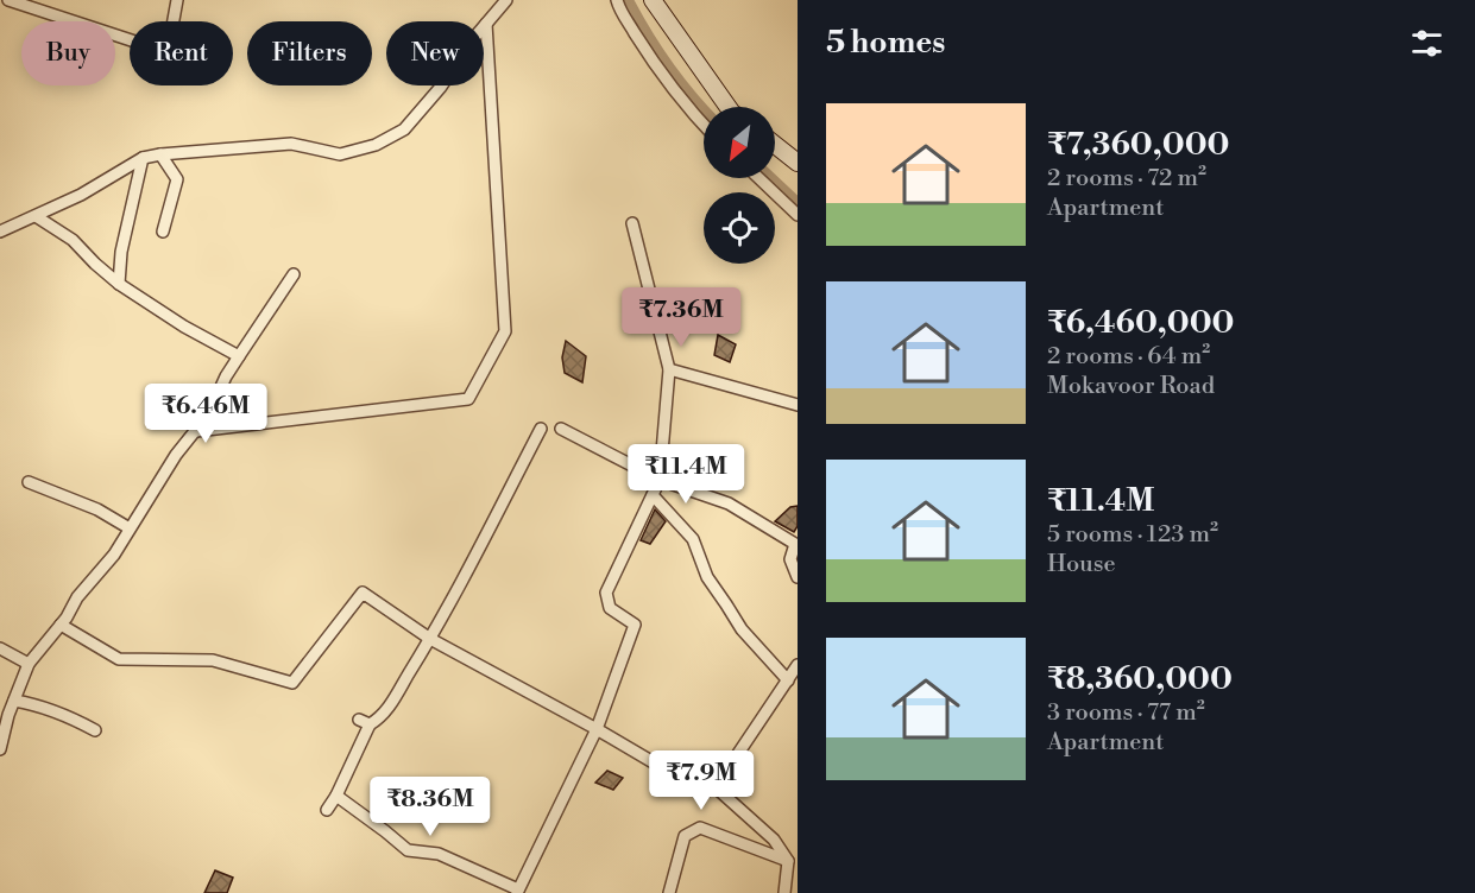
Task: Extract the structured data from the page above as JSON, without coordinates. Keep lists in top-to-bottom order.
{
  "north": "bottom left",
  "page": {
    "heading": "5 homes",
    "chip": [
      "Buy",
      "Rent",
      "Filters",
      "New"
    ],
    "list": [
      {
        "name": "₹7,360,000",
        "note": "2 rooms · 72 m² · Apartment"
      },
      {
        "name": "₹6,460,000",
        "note": "2 rooms · 64 m² · Mokavoor Road"
      },
      {
        "name": "₹11.4M",
        "note": "5 rooms · 123 m² · House"
      },
      {
        "name": "₹8,360,000",
        "note": "3 rooms · 77 m² · Apartment"
      }
    ],
    "price": [
      "₹7.36M",
      "₹6.46M",
      "₹11.4M",
      "₹7.9M",
      "₹8.36M"
    ]
  }
}
